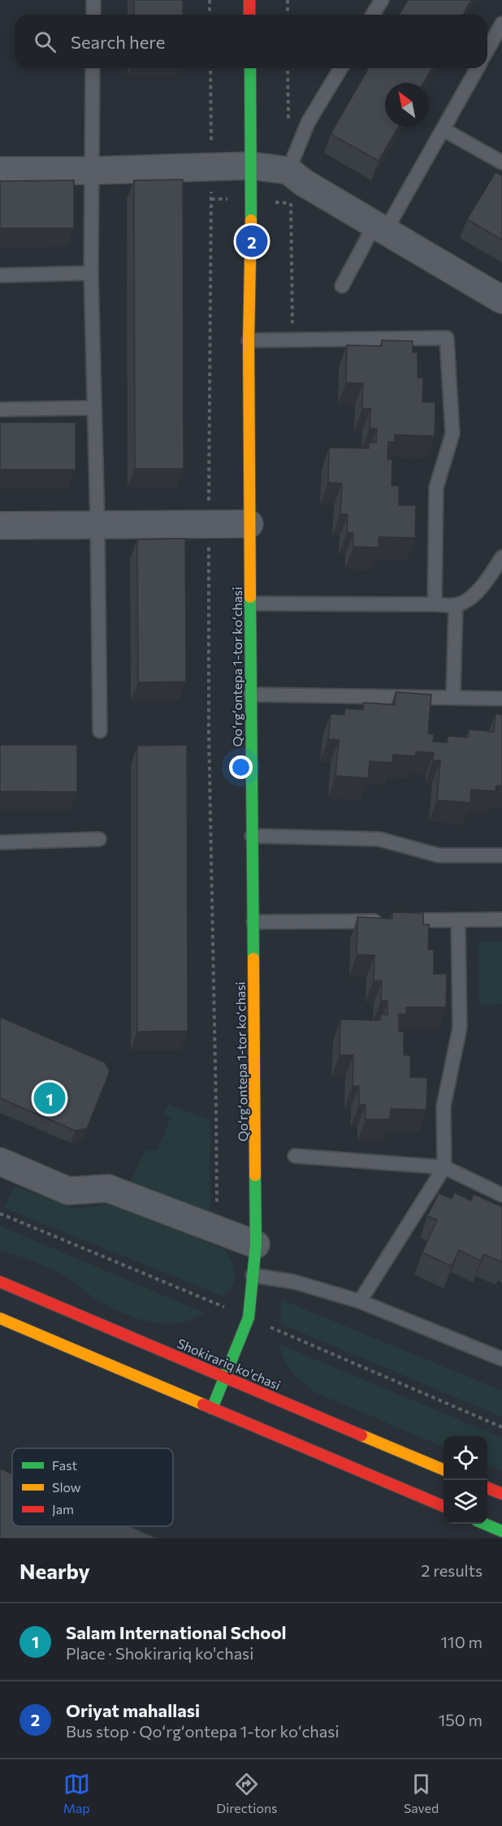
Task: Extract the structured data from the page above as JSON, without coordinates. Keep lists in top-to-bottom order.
{
  "streets": {
    "street": ["Qoʻrgʻontepa 1-tor koʻchasi", "Shokirariq ko'chasi"]
  },
  "crossings": [
    ["Qoʻrgʻontepa 1-tor koʻchasi", "Shokirariq ko'chasi"]
  ],
  "legend": ["Fast", "Slow", "Jam"],
  "north": "top left",
  "page": {
    "search": "Search here",
    "pins": ["2", "1"],
    "heading": ["Nearby", "2 results"],
    "list": [
      {
        "mark": "1",
        "name": "Salam International School",
        "note": "Place · Shokirariq ko'chasi",
        "value": "110 m"
      },
      {
        "mark": "2",
        "name": "Oriyat mahallasi",
        "note": "Bus stop · Qoʻrgʻontepa 1-tor koʻchasi",
        "value": "150 m"
      }
    ],
    "nav": ["Map", "Directions", "Saved"]
  }
}
